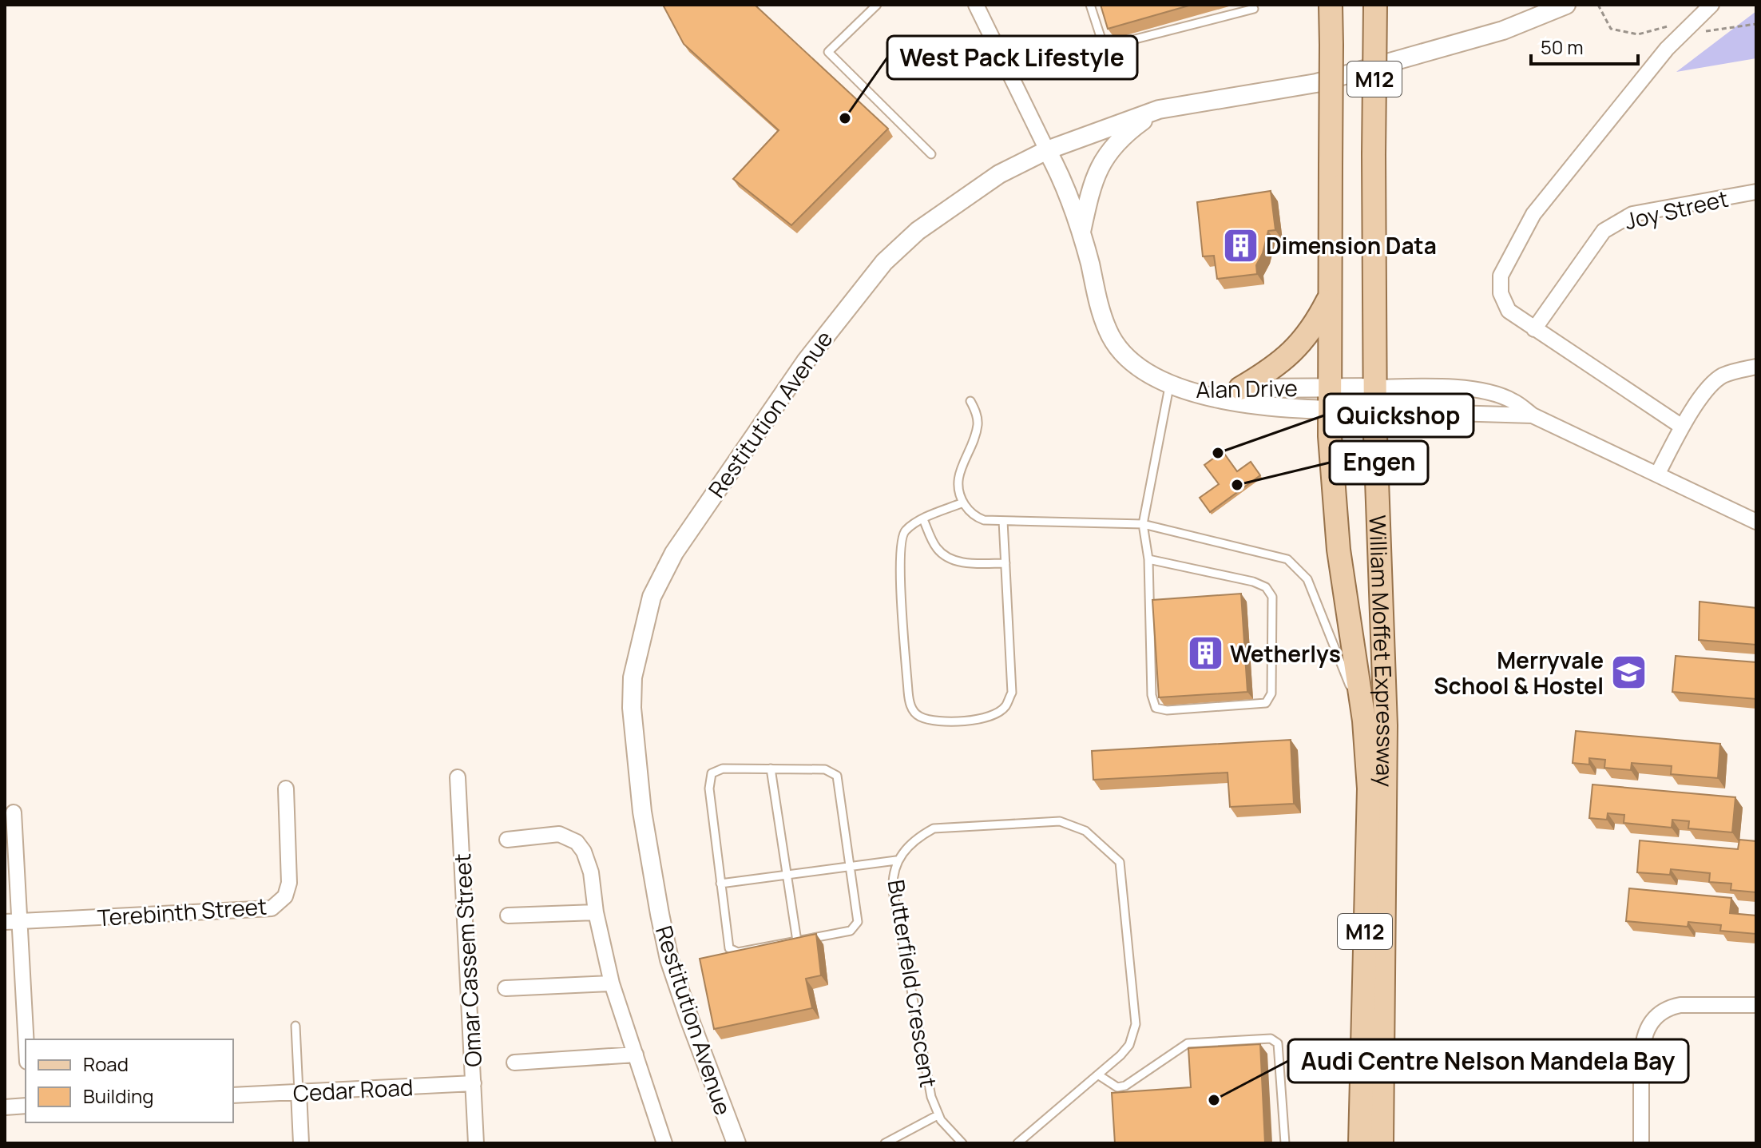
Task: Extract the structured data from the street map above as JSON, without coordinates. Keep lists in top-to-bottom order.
{
  "streets": {
    "main road": ["M12", "William Moffet Expressway"],
    "street": [
      "Joy Street",
      "Alan Drive",
      "Restitution Avenue",
      "Terebinth Street",
      "Omar Cassem Street",
      "Cedar Road"
    ],
    "lane": ["Butterfield Crescent"]
  },
  "crossings": [
    ["Alan Drive", "William Moffet Expressway"],
    ["Omar Cassem Street", "Cedar Road"]
  ],
  "places": {
    "other": [
      "West Pack Lifestyle",
      "Quickshop",
      "Engen",
      "Audi Centre Nelson Mandela Bay"
    ],
    "building": ["Dimension Data", "Wetherlys"],
    "school or university": ["Merryvale School & Hostel"]
  },
  "legend": ["Road", "Building"],
  "scale_bar": "50 m"
}
